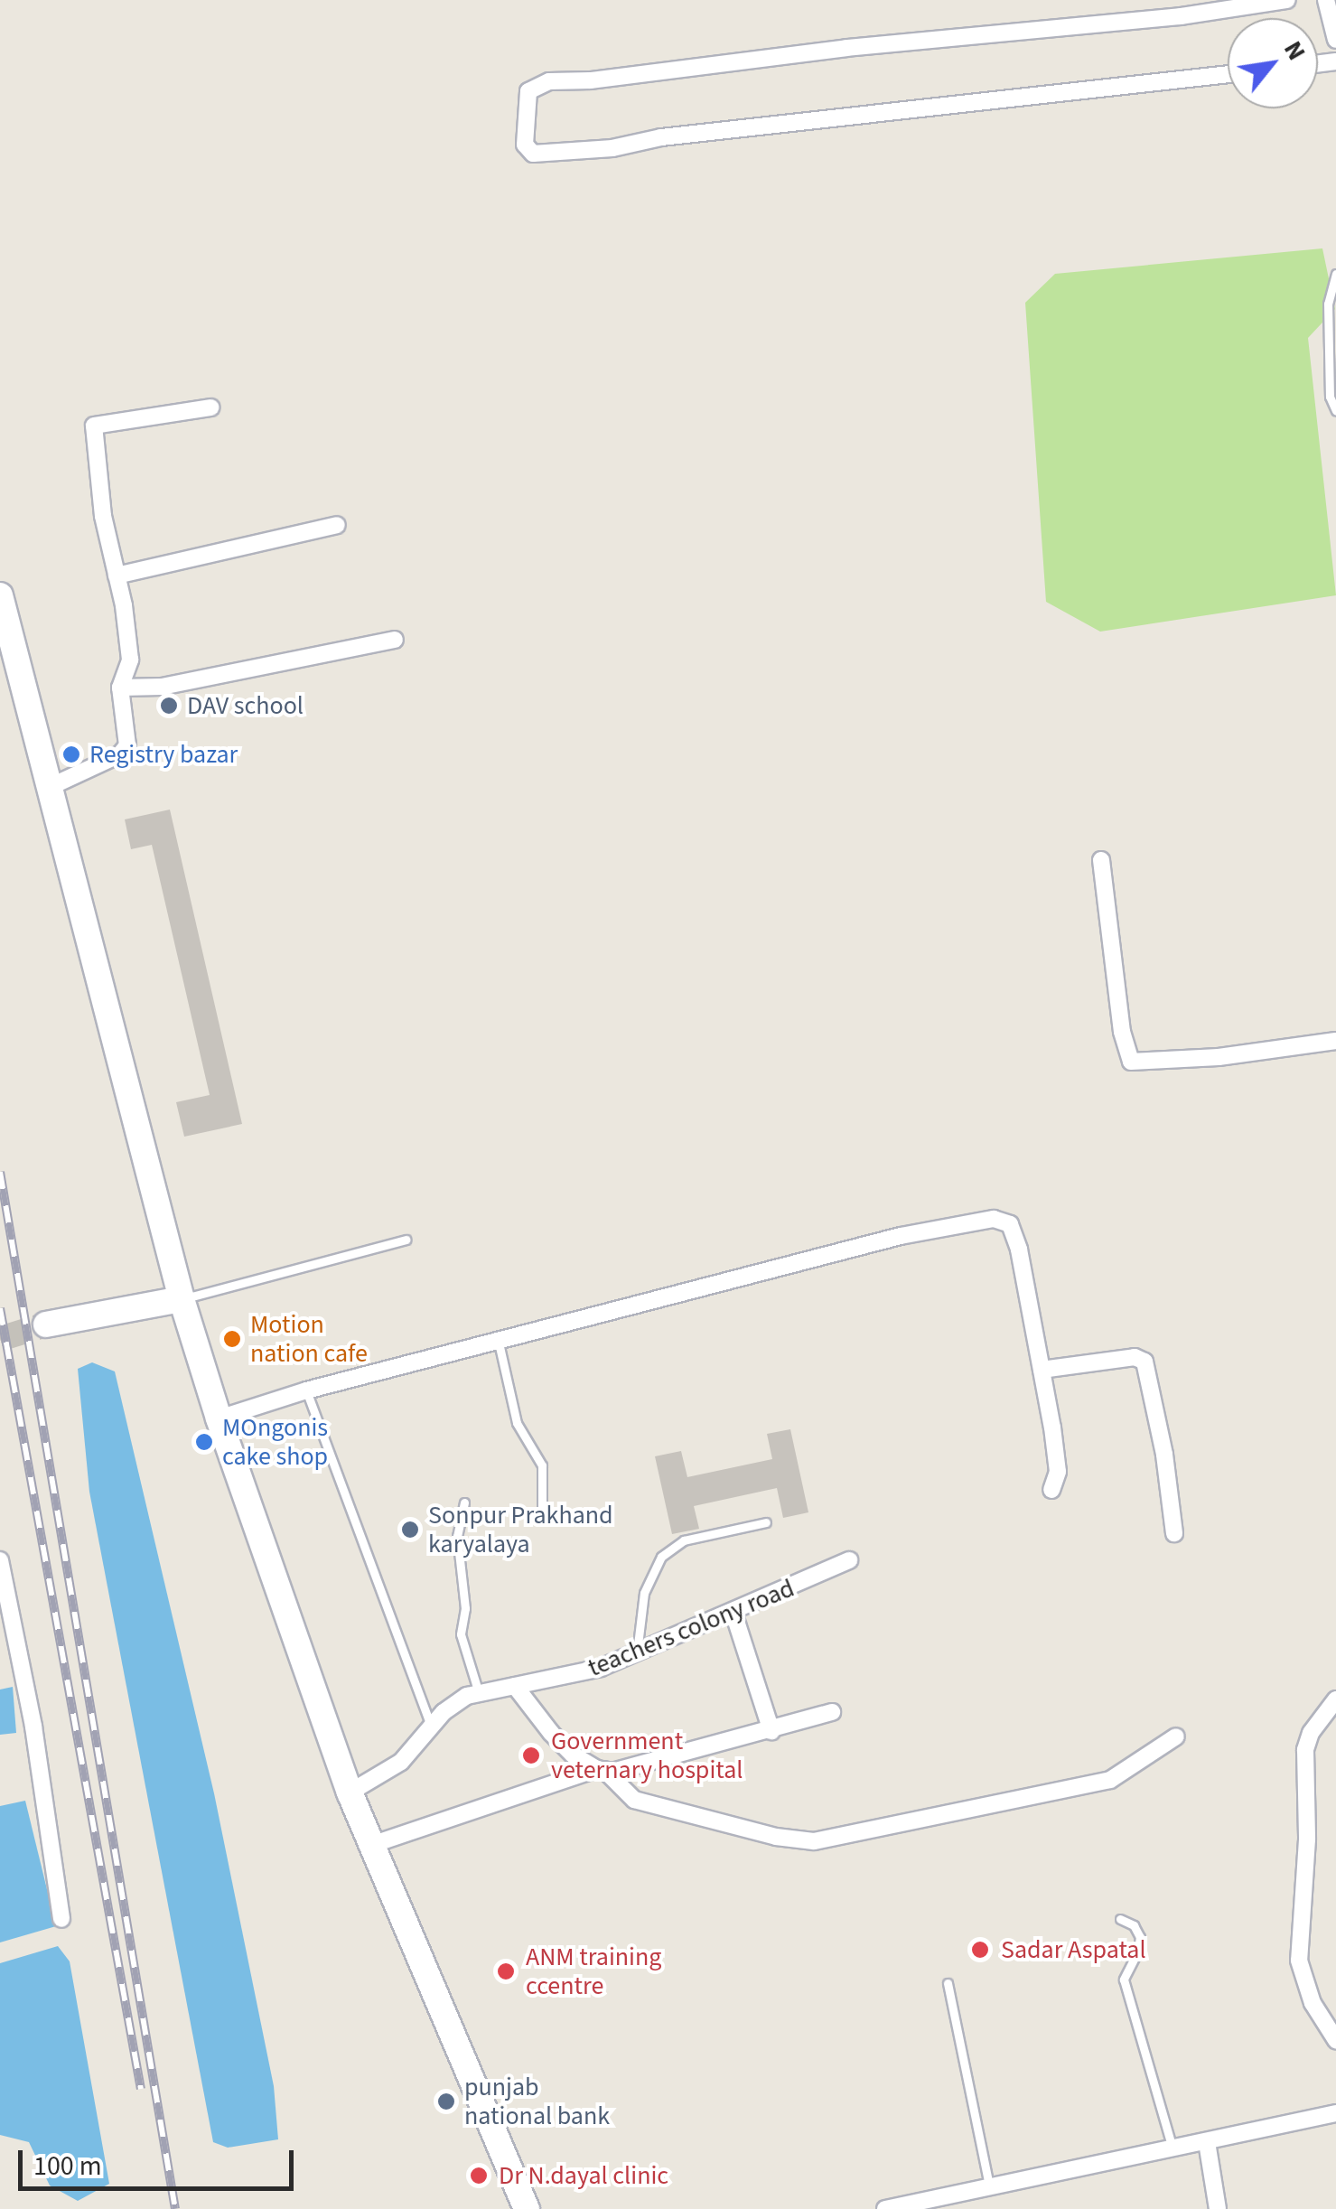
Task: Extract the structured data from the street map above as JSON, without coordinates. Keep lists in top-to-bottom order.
{
  "streets": {
    "street": ["teachers colony road"]
  },
  "places": [
    "DAV school",
    "Registry bazar",
    "Motion nation cafe",
    "MOngonis cake shop",
    "Sonpur Prakhand karyalaya",
    "Government veternary hospital",
    "Sadar Aspatal",
    "ANM training ccentre",
    "punjab national bank",
    "Dr N.dayal clinic"
  ],
  "scale_bar": "100 m",
  "north": "top right"
}
